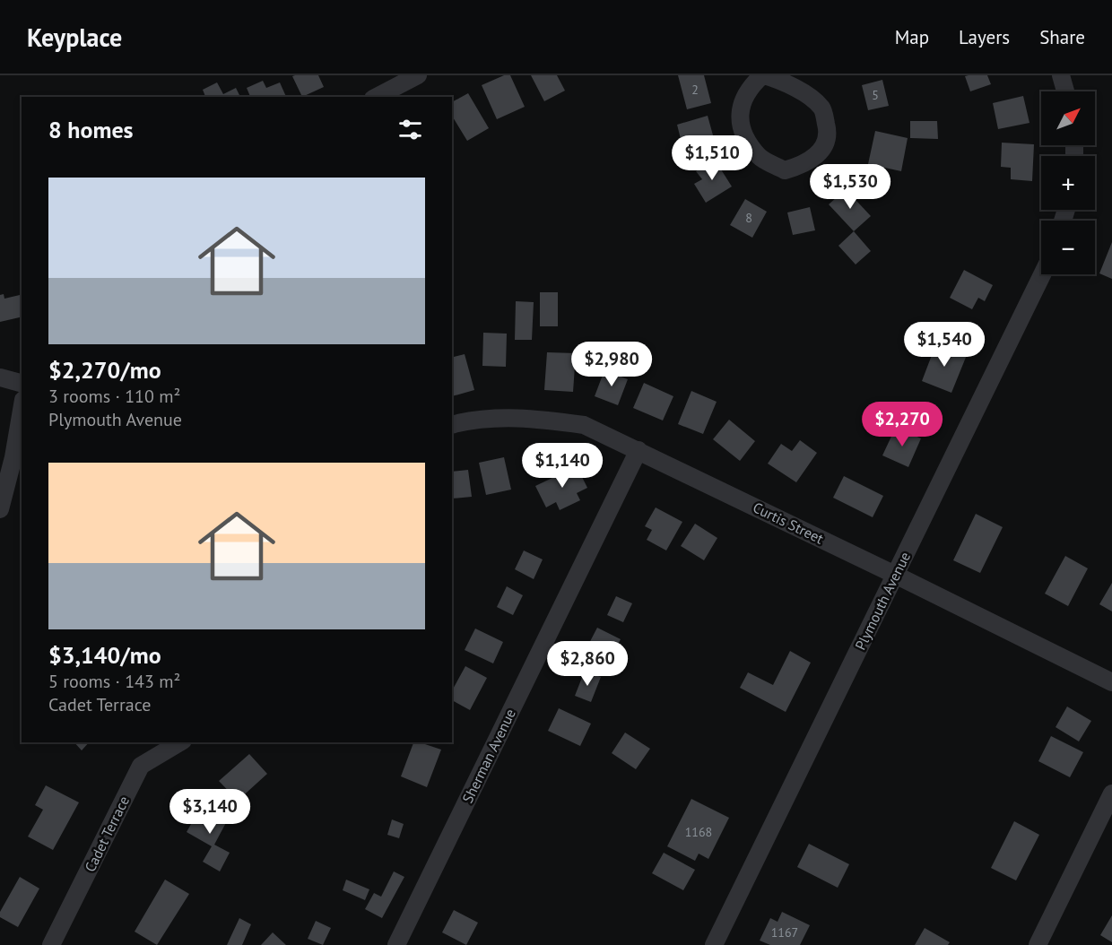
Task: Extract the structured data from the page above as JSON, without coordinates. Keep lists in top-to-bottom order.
{
  "streets": {
    "street": [
      "Curtis Street",
      "Plymouth Avenue",
      "Sherman Avenue",
      "Cadet Terrace"
    ]
  },
  "crossings": [
    ["Curtis Street", "Plymouth Avenue"],
    ["Curtis Street", "Sherman Avenue"]
  ],
  "house_numbers": [
    "2",
    "5",
    "8",
    "1168",
    "1167"
  ],
  "north": "top right",
  "page": {
    "header": "Keyplace",
    "nav": ["Map", "Layers", "Share"],
    "map_buttons": ["+", "−"],
    "heading": "8 homes",
    "price": [
      "$1,510",
      "$1,530",
      "$1,540",
      "$2,980",
      "$2,270",
      "$1,140",
      "$2,860",
      "$3,140"
    ],
    "list": [
      {
        "name": "$2,270/mo",
        "note": "3 rooms · 110 m² · Plymouth Avenue"
      },
      {
        "name": "$3,140/mo",
        "note": "5 rooms · 143 m² · Cadet Terrace"
      }
    ]
  }
}
